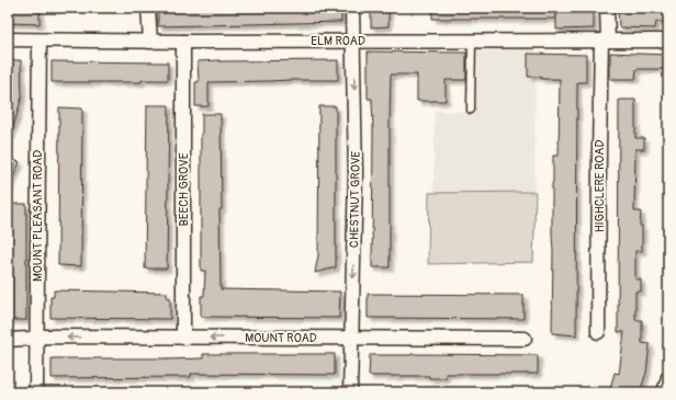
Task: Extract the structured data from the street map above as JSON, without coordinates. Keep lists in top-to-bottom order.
{
  "streets": {
    "street": [
      "ELM ROAD",
      "HIGHCLERE ROAD",
      "BEECH GROVE",
      "CHESTNUT GROVE",
      "MOUNT PLEASANT ROAD",
      "MOUNT ROAD"
    ]
  },
  "crossings": [
    ["ELM ROAD", "HIGHCLERE ROAD"],
    ["ELM ROAD", "BEECH GROVE"],
    ["ELM ROAD", "CHESTNUT GROVE"],
    ["ELM ROAD", "MOUNT PLEASANT ROAD"],
    ["BEECH GROVE", "MOUNT ROAD"],
    ["CHESTNUT GROVE", "MOUNT ROAD"],
    ["MOUNT PLEASANT ROAD", "MOUNT ROAD"]
  ],
  "one_way": ["CHESTNUT GROVE", "MOUNT ROAD"]
}
